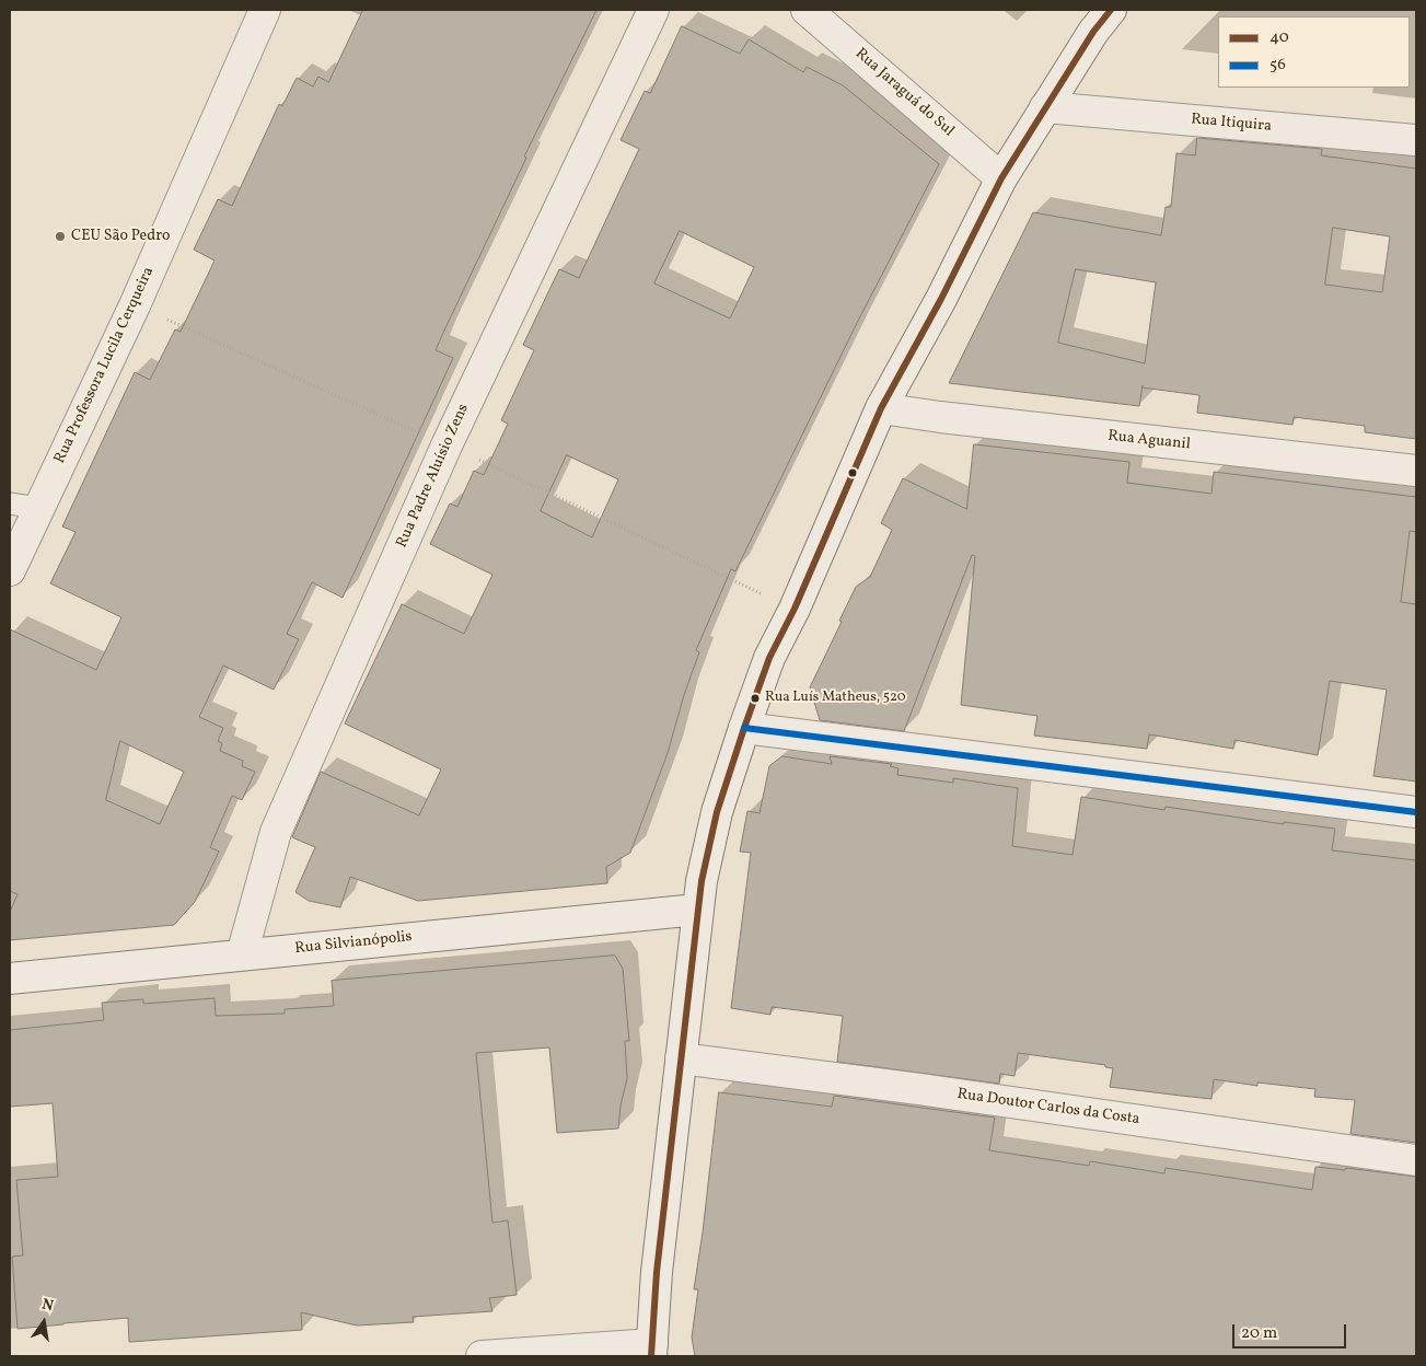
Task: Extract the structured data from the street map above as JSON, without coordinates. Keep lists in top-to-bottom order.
{
  "streets": {
    "street": [
      "Rua Jaraguá do Sul",
      "Rua Itiquira",
      "Rua Professora Lucila Cerqueira",
      "Rua Aguanil",
      "Rua Padre Aluísio Zens",
      "Rua Silvianópolis",
      "Rua Doutor Carlos da Costa"
    ]
  },
  "crossings": [
    ["Rua Padre Aluísio Zens", "Rua Silvianópolis"]
  ],
  "places": ["CEU São Pedro", "Rua Luís Matheus, 520"],
  "lines": ["transit line 40", "transit line 56"],
  "legend": ["40", "56"],
  "scale_bar": "20 m",
  "north": "top"
}
